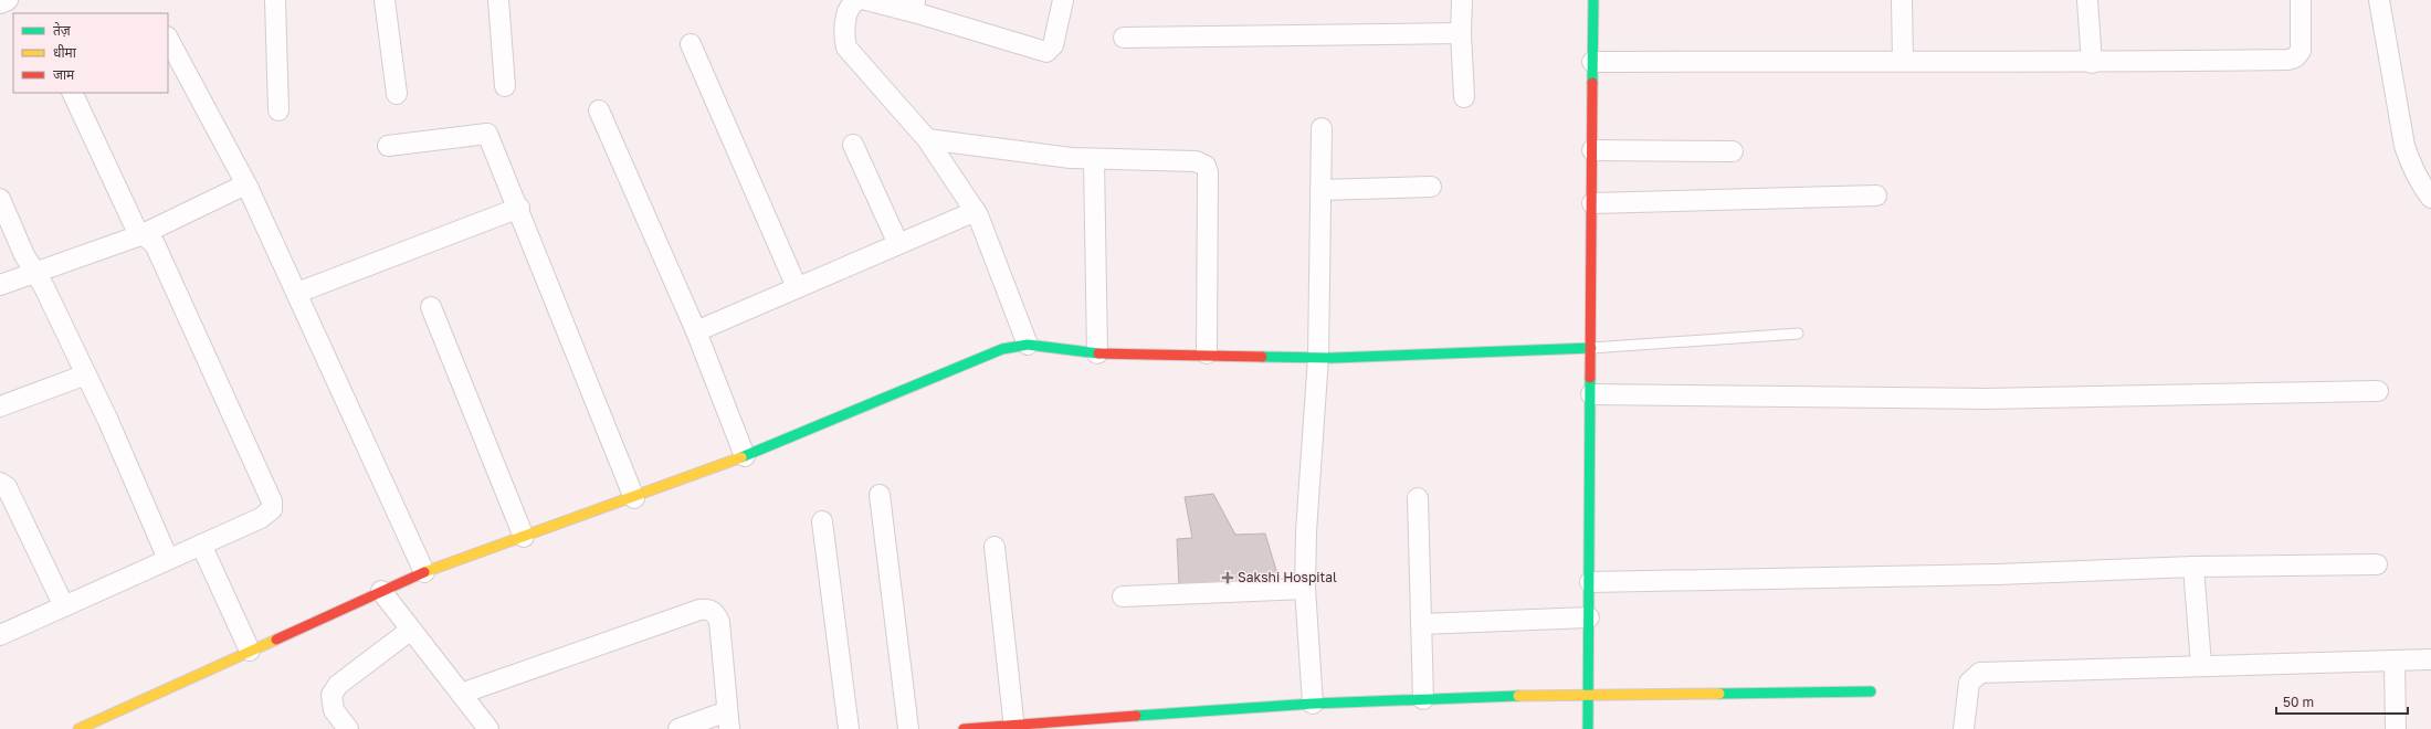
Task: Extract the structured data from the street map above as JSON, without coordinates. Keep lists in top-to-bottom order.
{
  "places": {
    "health": ["Sakshi Hospital"]
  },
  "legend": ["तेज़", "धीमा", "जाम"],
  "scale_bar": "50 m"
}
